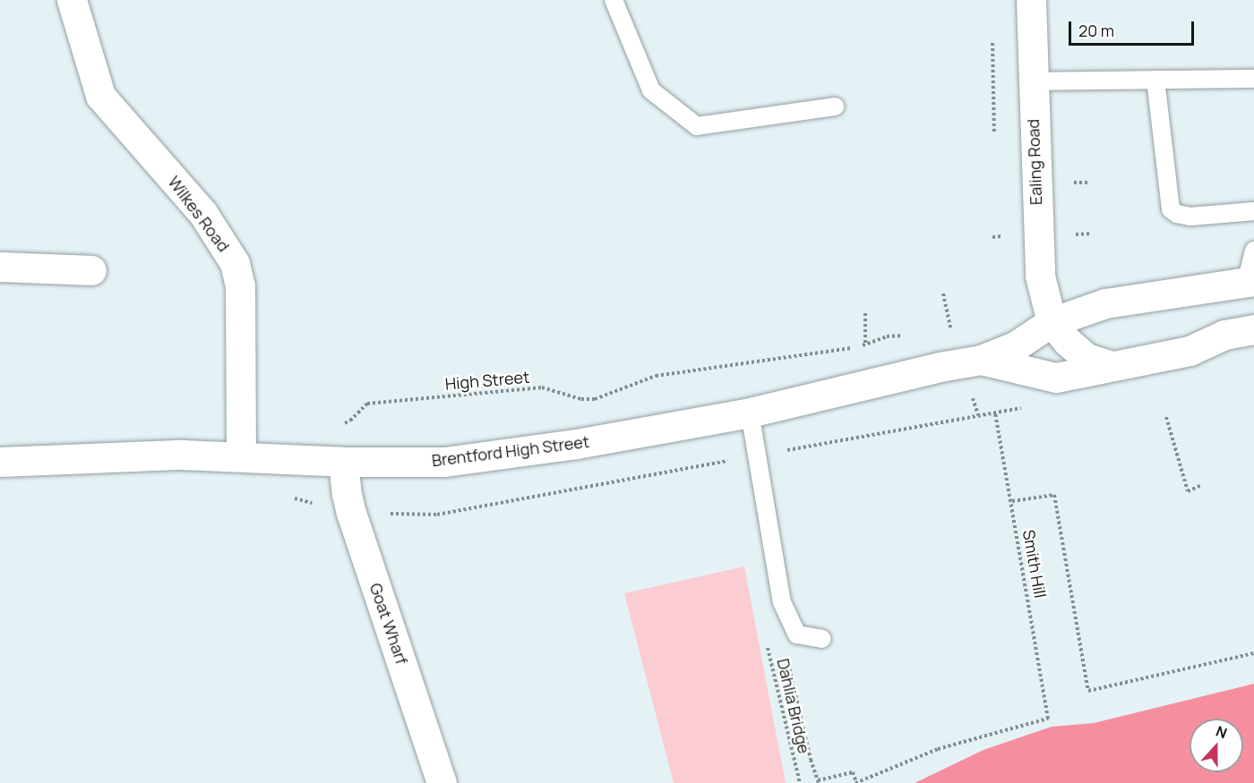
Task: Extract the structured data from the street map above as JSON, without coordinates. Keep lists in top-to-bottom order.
{
  "streets": {
    "main road": [
      "Ealing Road",
      "Wilkes Road",
      "Brentford High Street",
      "Goat Wharf"
    ],
    "path": ["High Street", "Smith Hill", "Dahlia Bridge"]
  },
  "crossings": [
    ["Ealing Road", "Brentford High Street"],
    ["Wilkes Road", "Brentford High Street"],
    ["Brentford High Street", "Goat Wharf"]
  ],
  "scale_bar": "20 m",
  "north": "top"
}
